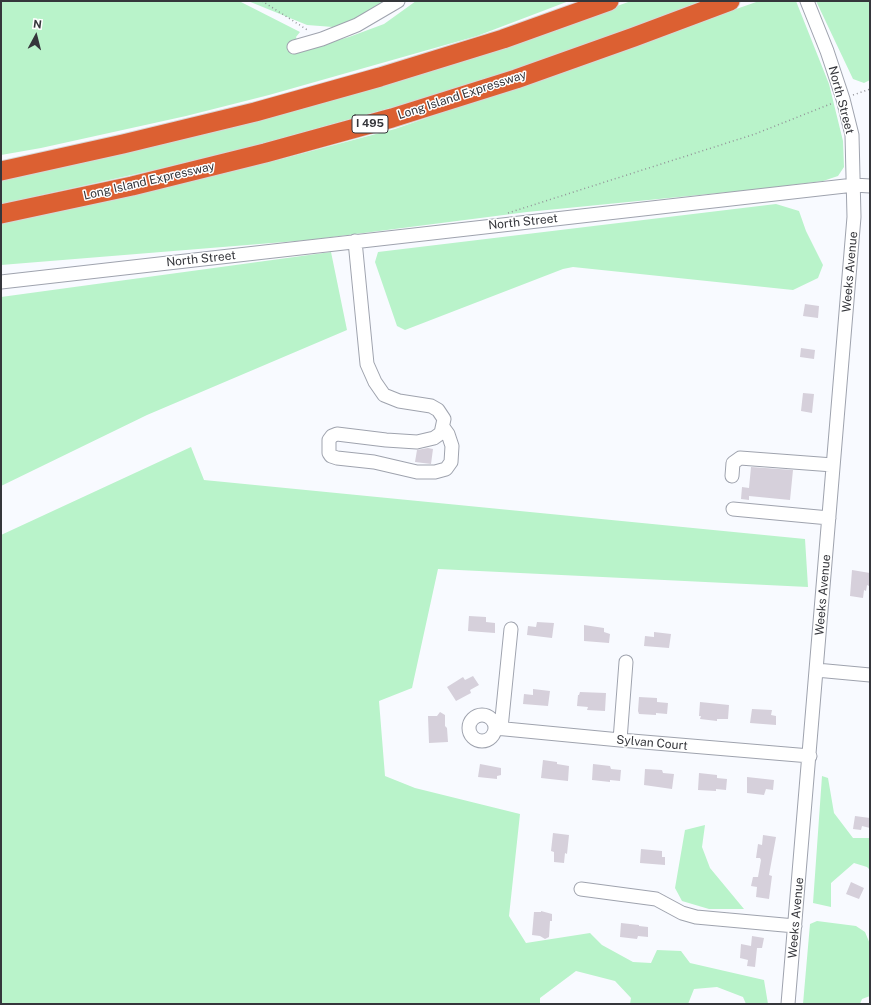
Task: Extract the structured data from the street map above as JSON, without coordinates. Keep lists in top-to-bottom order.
{
  "streets": {
    "highway": ["Long Island Expressway", "I 495"],
    "street": ["North Street", "Weeks Avenue", "Sylvan Court"]
  },
  "crossings": [
    ["North Street", "Weeks Avenue"],
    ["Weeks Avenue", "Sylvan Court"]
  ],
  "north": "top"
}
